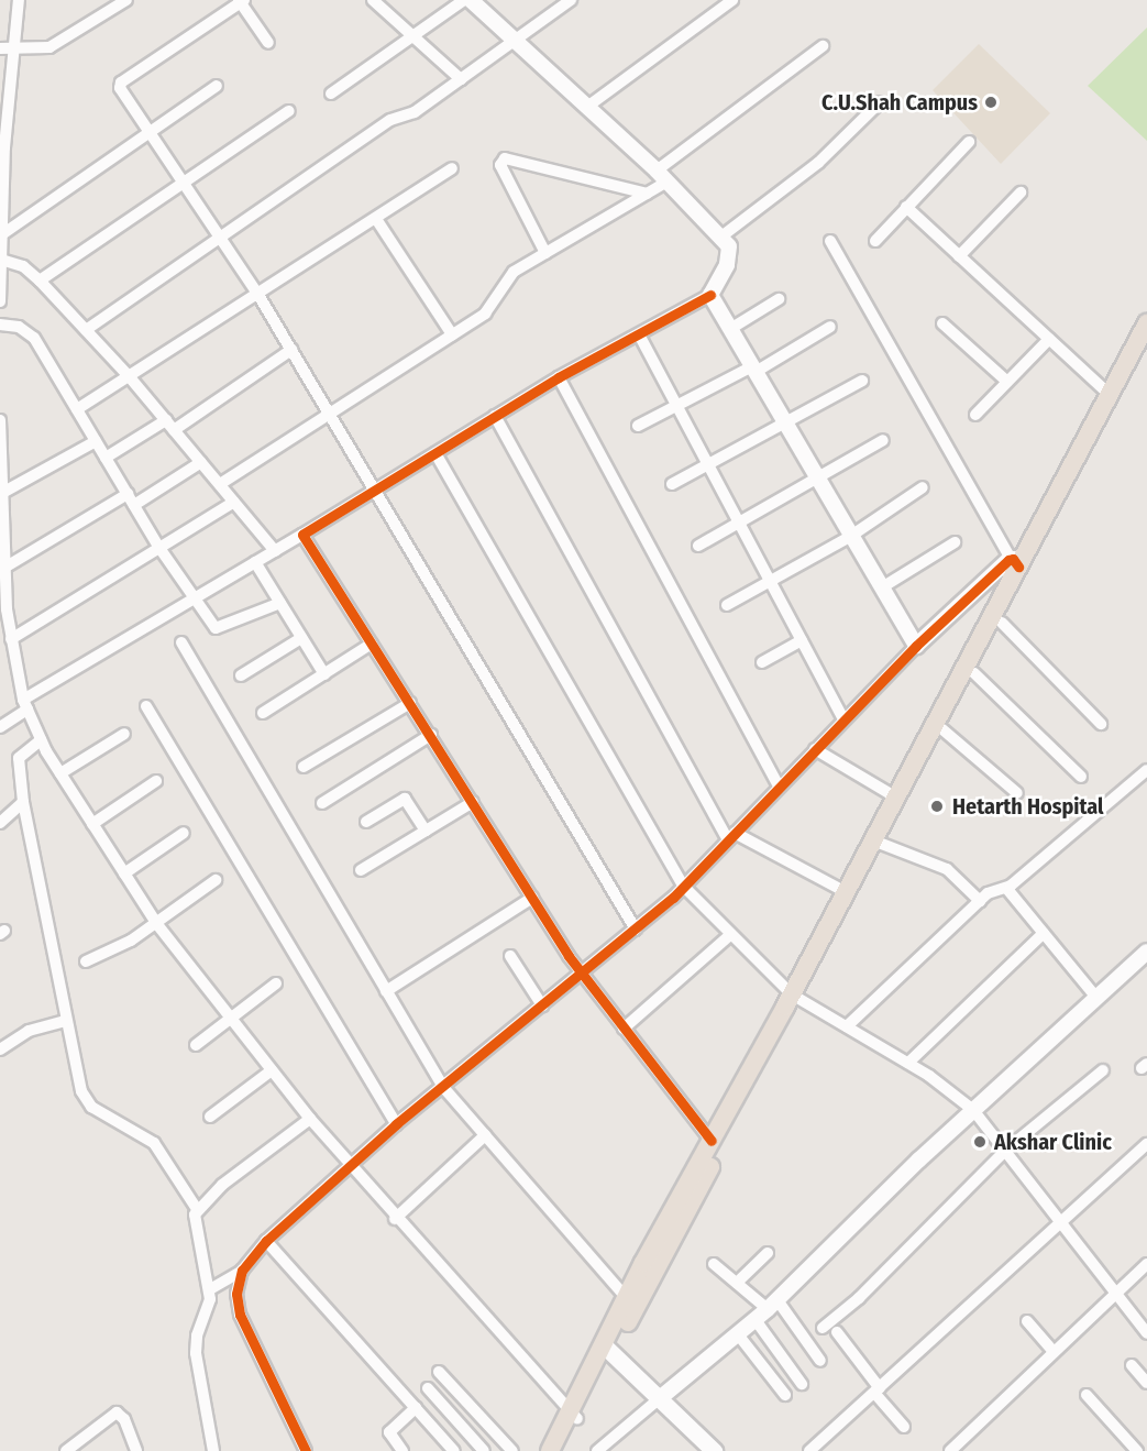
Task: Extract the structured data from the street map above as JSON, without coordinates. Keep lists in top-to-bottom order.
{
  "places": ["C.U.Shah Campus", "Hetarth Hospital", "Akshar Clinic"]
}
